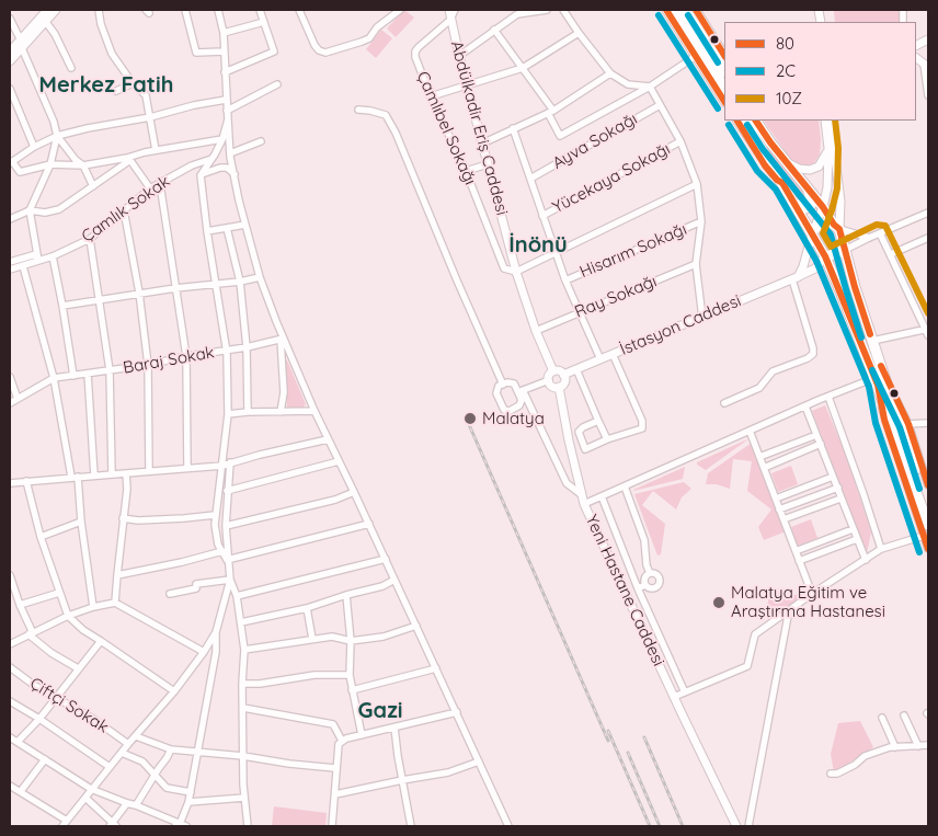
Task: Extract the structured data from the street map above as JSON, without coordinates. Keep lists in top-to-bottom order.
{
  "streets": {
    "main road": ["Abdülkadir Eriş Caddesi", "İstasyon Caddesi", "Yeni Hastane Caddesi"],
    "street": [
      "Çamlıbel Sokağı",
      "Ayva Sokağı",
      "Yücekaya Sokağı",
      "Çamlık Sokak",
      "Hisarım Sokağı",
      "Ray Sokağı",
      "Baraj Sokak",
      "Çiftçi Sokak"
    ]
  },
  "crossings": [
    ["Çamlıbel Sokağı", "Abdülkadir Eriş Caddesi"],
    ["Abdülkadir Eriş Caddesi", "Ray Sokağı"],
    ["Abdülkadir Eriş Caddesi", "İstasyon Caddesi"],
    ["Abdülkadir Eriş Caddesi", "Yeni Hastane Caddesi"],
    ["İstasyon Caddesi", "Yeni Hastane Caddesi"]
  ],
  "districts": ["Merkez Fatih", "İnönü", "Gazi"],
  "places": ["Malatya", "Malatya Eğitim ve Araştırma Hastanesi"],
  "lines": ["transit line 80", "transit line 2C", "transit line 10Z"],
  "legend": ["80", "2C", "10Z"]
}
